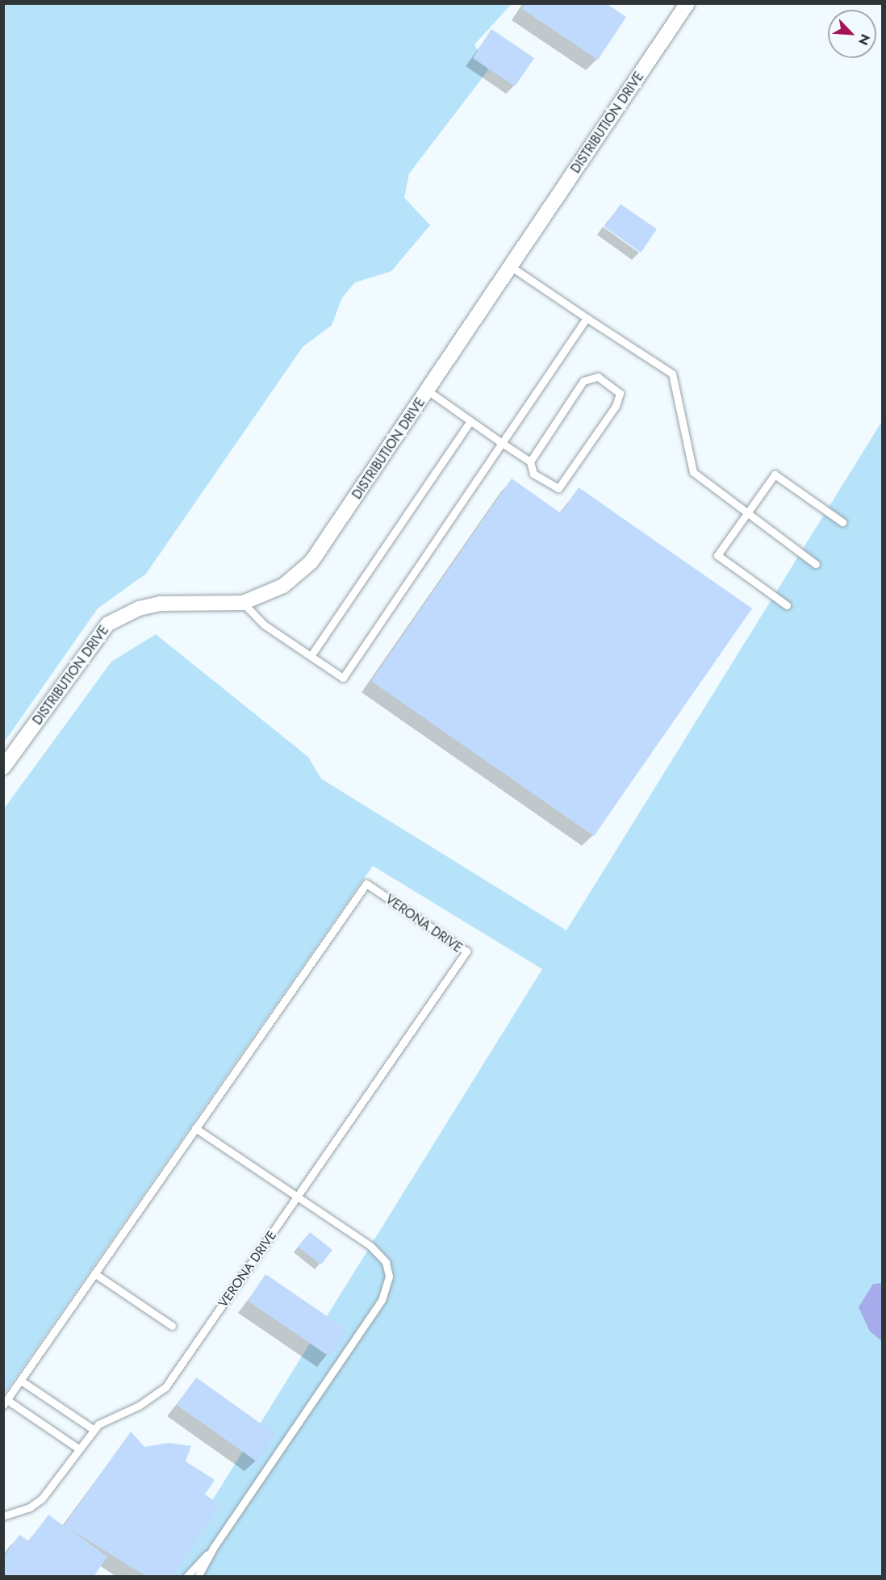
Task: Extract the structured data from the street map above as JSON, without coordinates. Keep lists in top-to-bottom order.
{
  "streets": {
    "street": ["DISTRIBUTION DRIVE"],
    "lane": ["VERONA DRIVE"]
  },
  "north": "bottom right"
}
